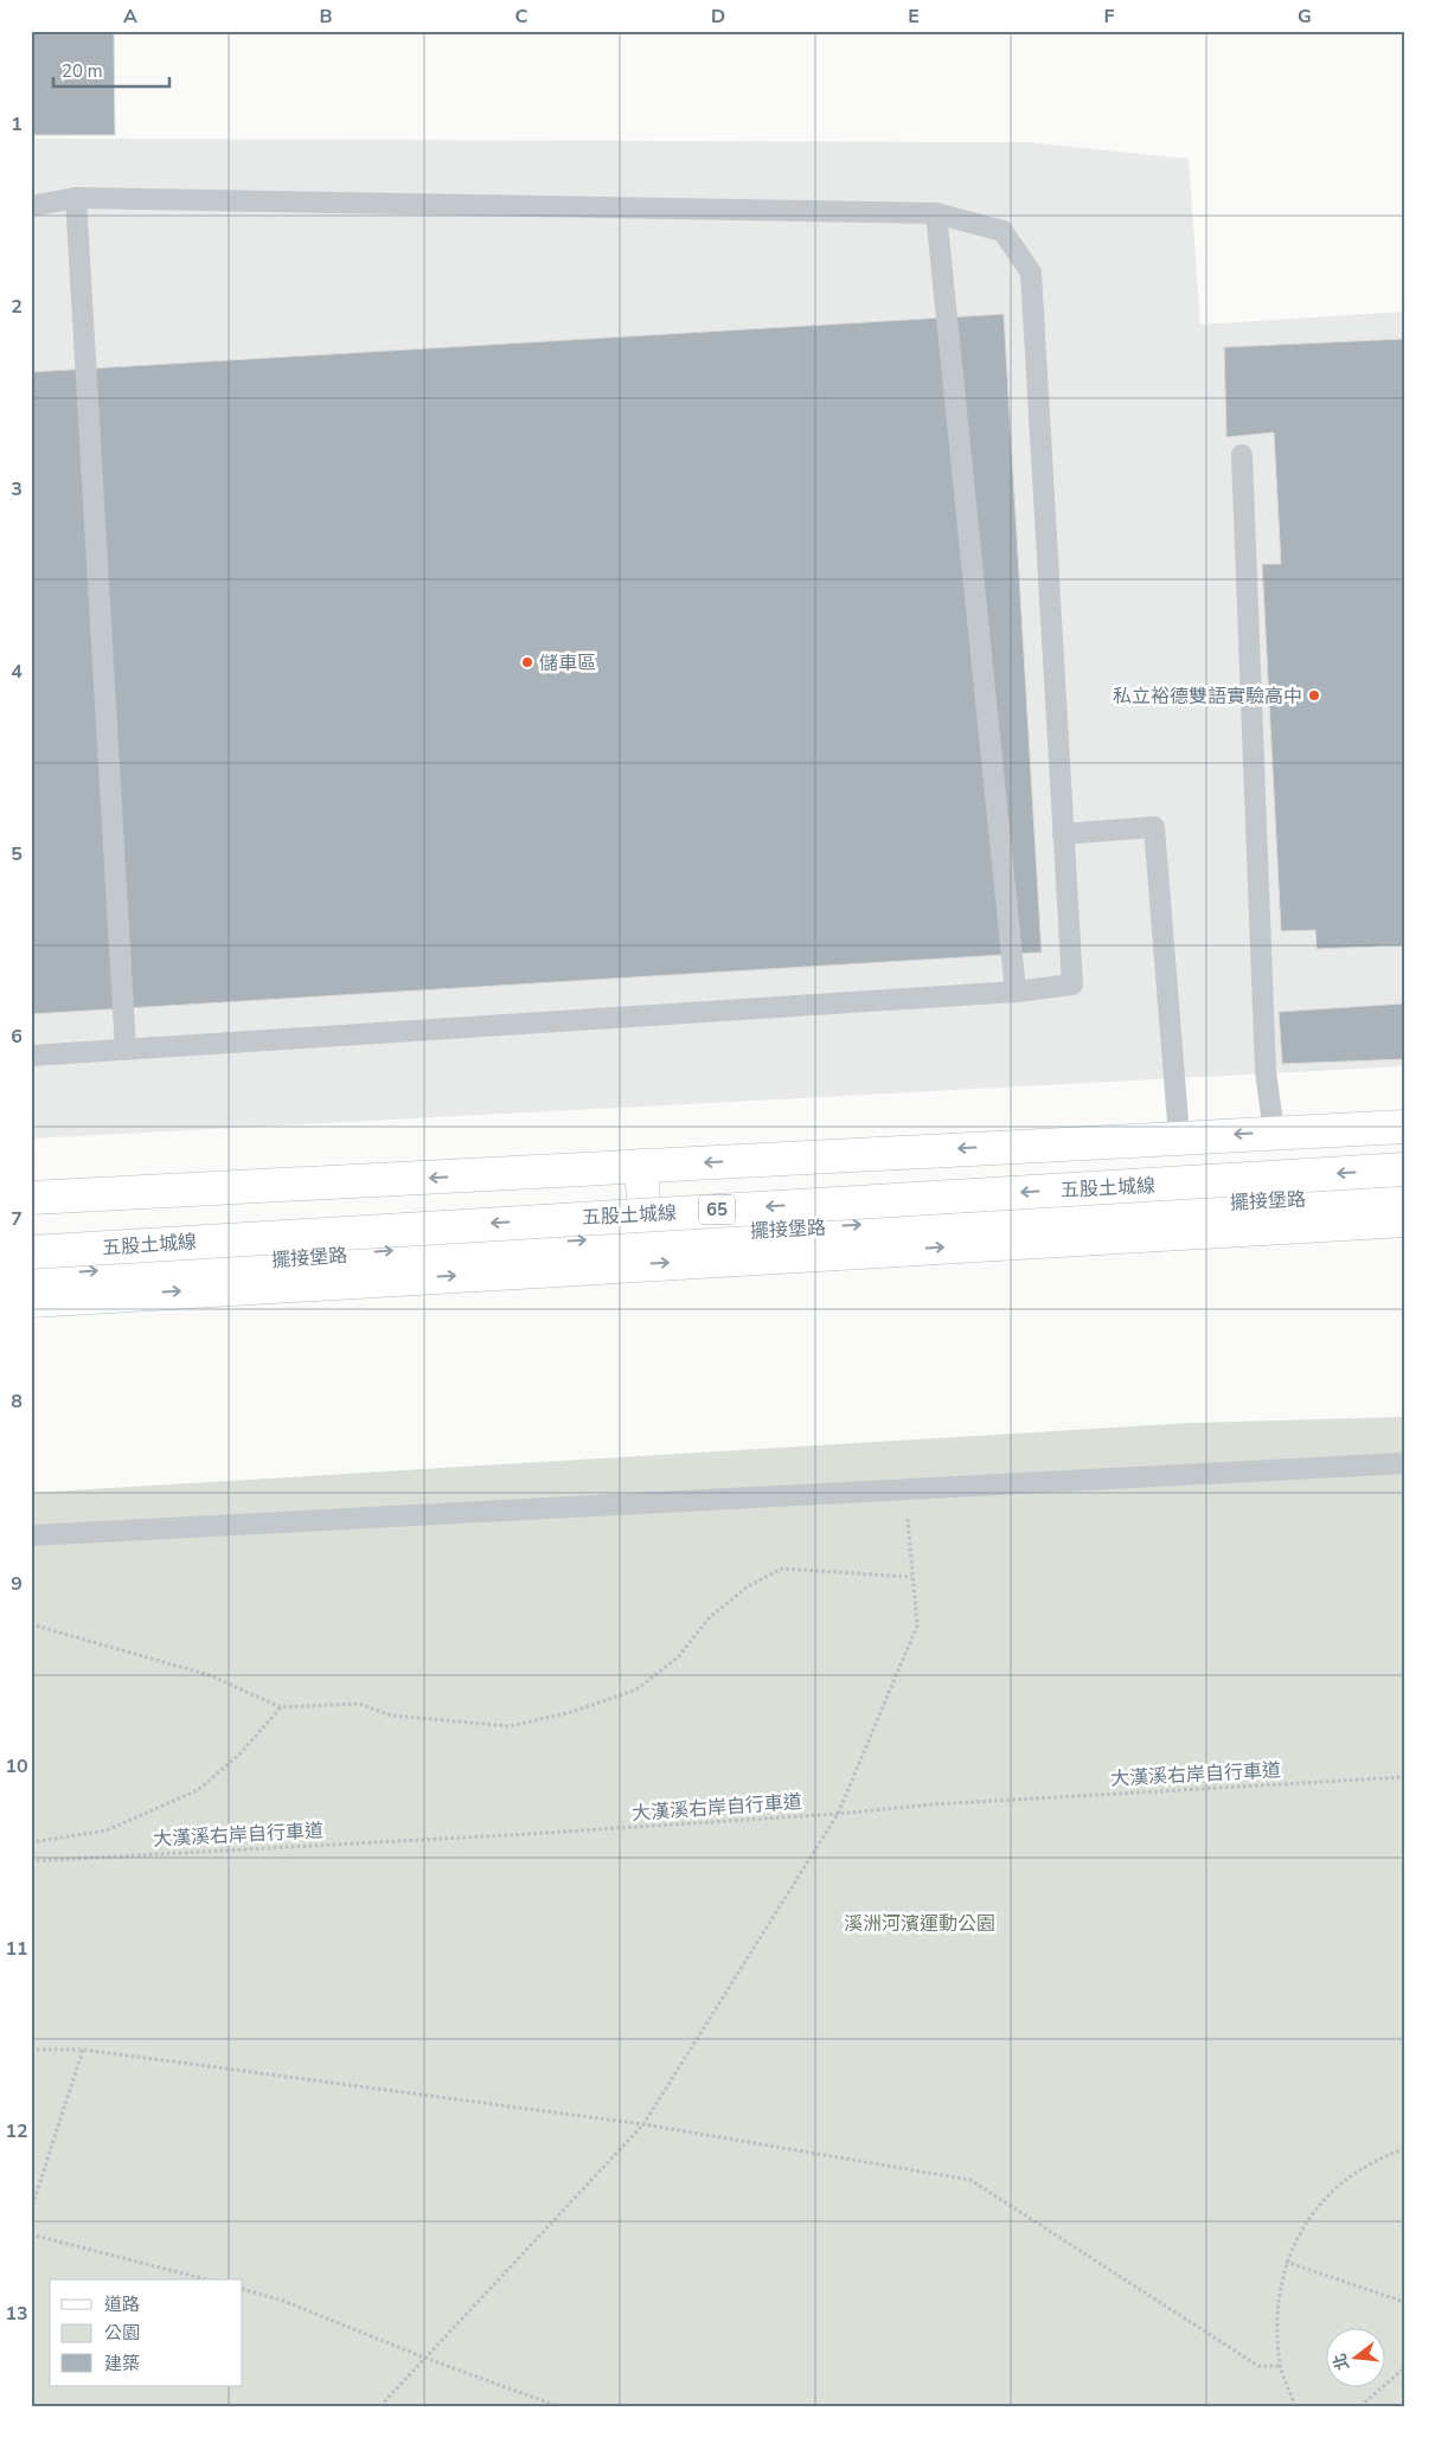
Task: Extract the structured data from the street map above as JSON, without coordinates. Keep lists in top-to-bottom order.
{
  "streets": {
    "main road": ["五股土城線", "擺接堡路", "65"],
    "path": ["大漢溪右岸自行車道"]
  },
  "parks": ["溪洲河濱運動公園"],
  "places": ["儲車區", "私立裕德雙語實驗高中"],
  "legend": ["道路", "公園", "建築"],
  "scale_bar": "20 m",
  "north": "left",
  "grid": {
    "columns": [
      "A",
      "B",
      "C",
      "D",
      "E",
      "F",
      "G"
    ],
    "rows": [
      "1",
      "2",
      "3",
      "4",
      "5",
      "6",
      "7",
      "8",
      "9",
      "10",
      "11",
      "12",
      "13"
    ]
  }
}
